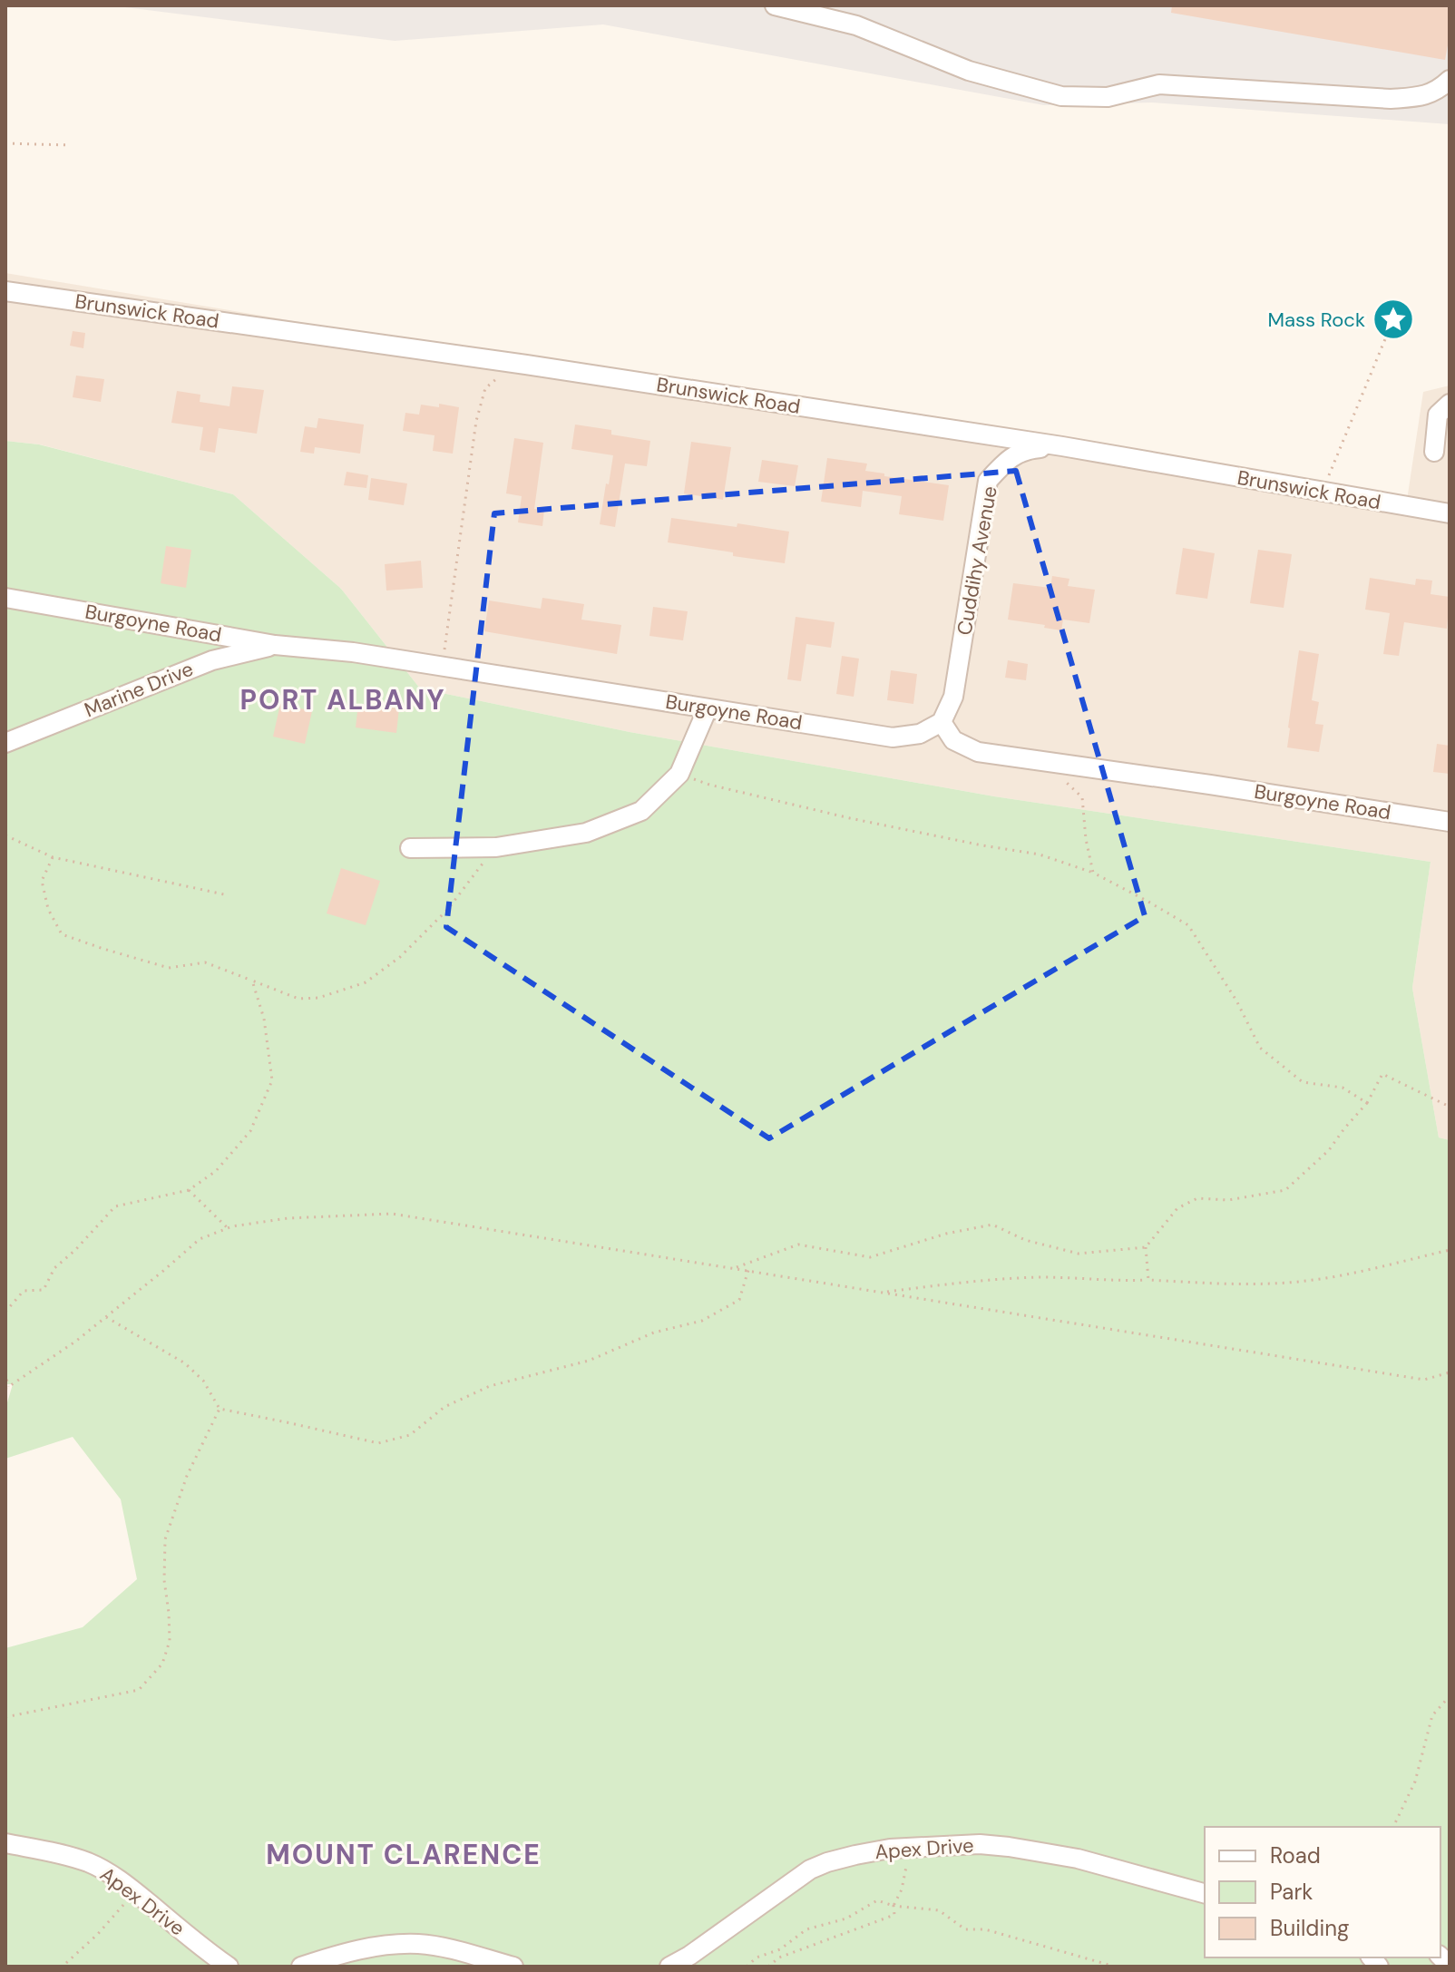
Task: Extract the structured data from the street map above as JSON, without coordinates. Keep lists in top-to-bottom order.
{
  "streets": {
    "street": [
      "Brunswick Road",
      "Cuddihy Avenue",
      "Burgoyne Road",
      "Marine Drive",
      "Apex Drive"
    ]
  },
  "crossings": [
    ["Brunswick Road", "Cuddihy Avenue"],
    ["Cuddihy Avenue", "Burgoyne Road"],
    ["Burgoyne Road", "Marine Drive"]
  ],
  "districts": ["PORT ALBANY", "MOUNT CLARENCE"],
  "places": {
    "place": ["Mass Rock"]
  },
  "legend": ["Road", "Park", "Building"]
}
